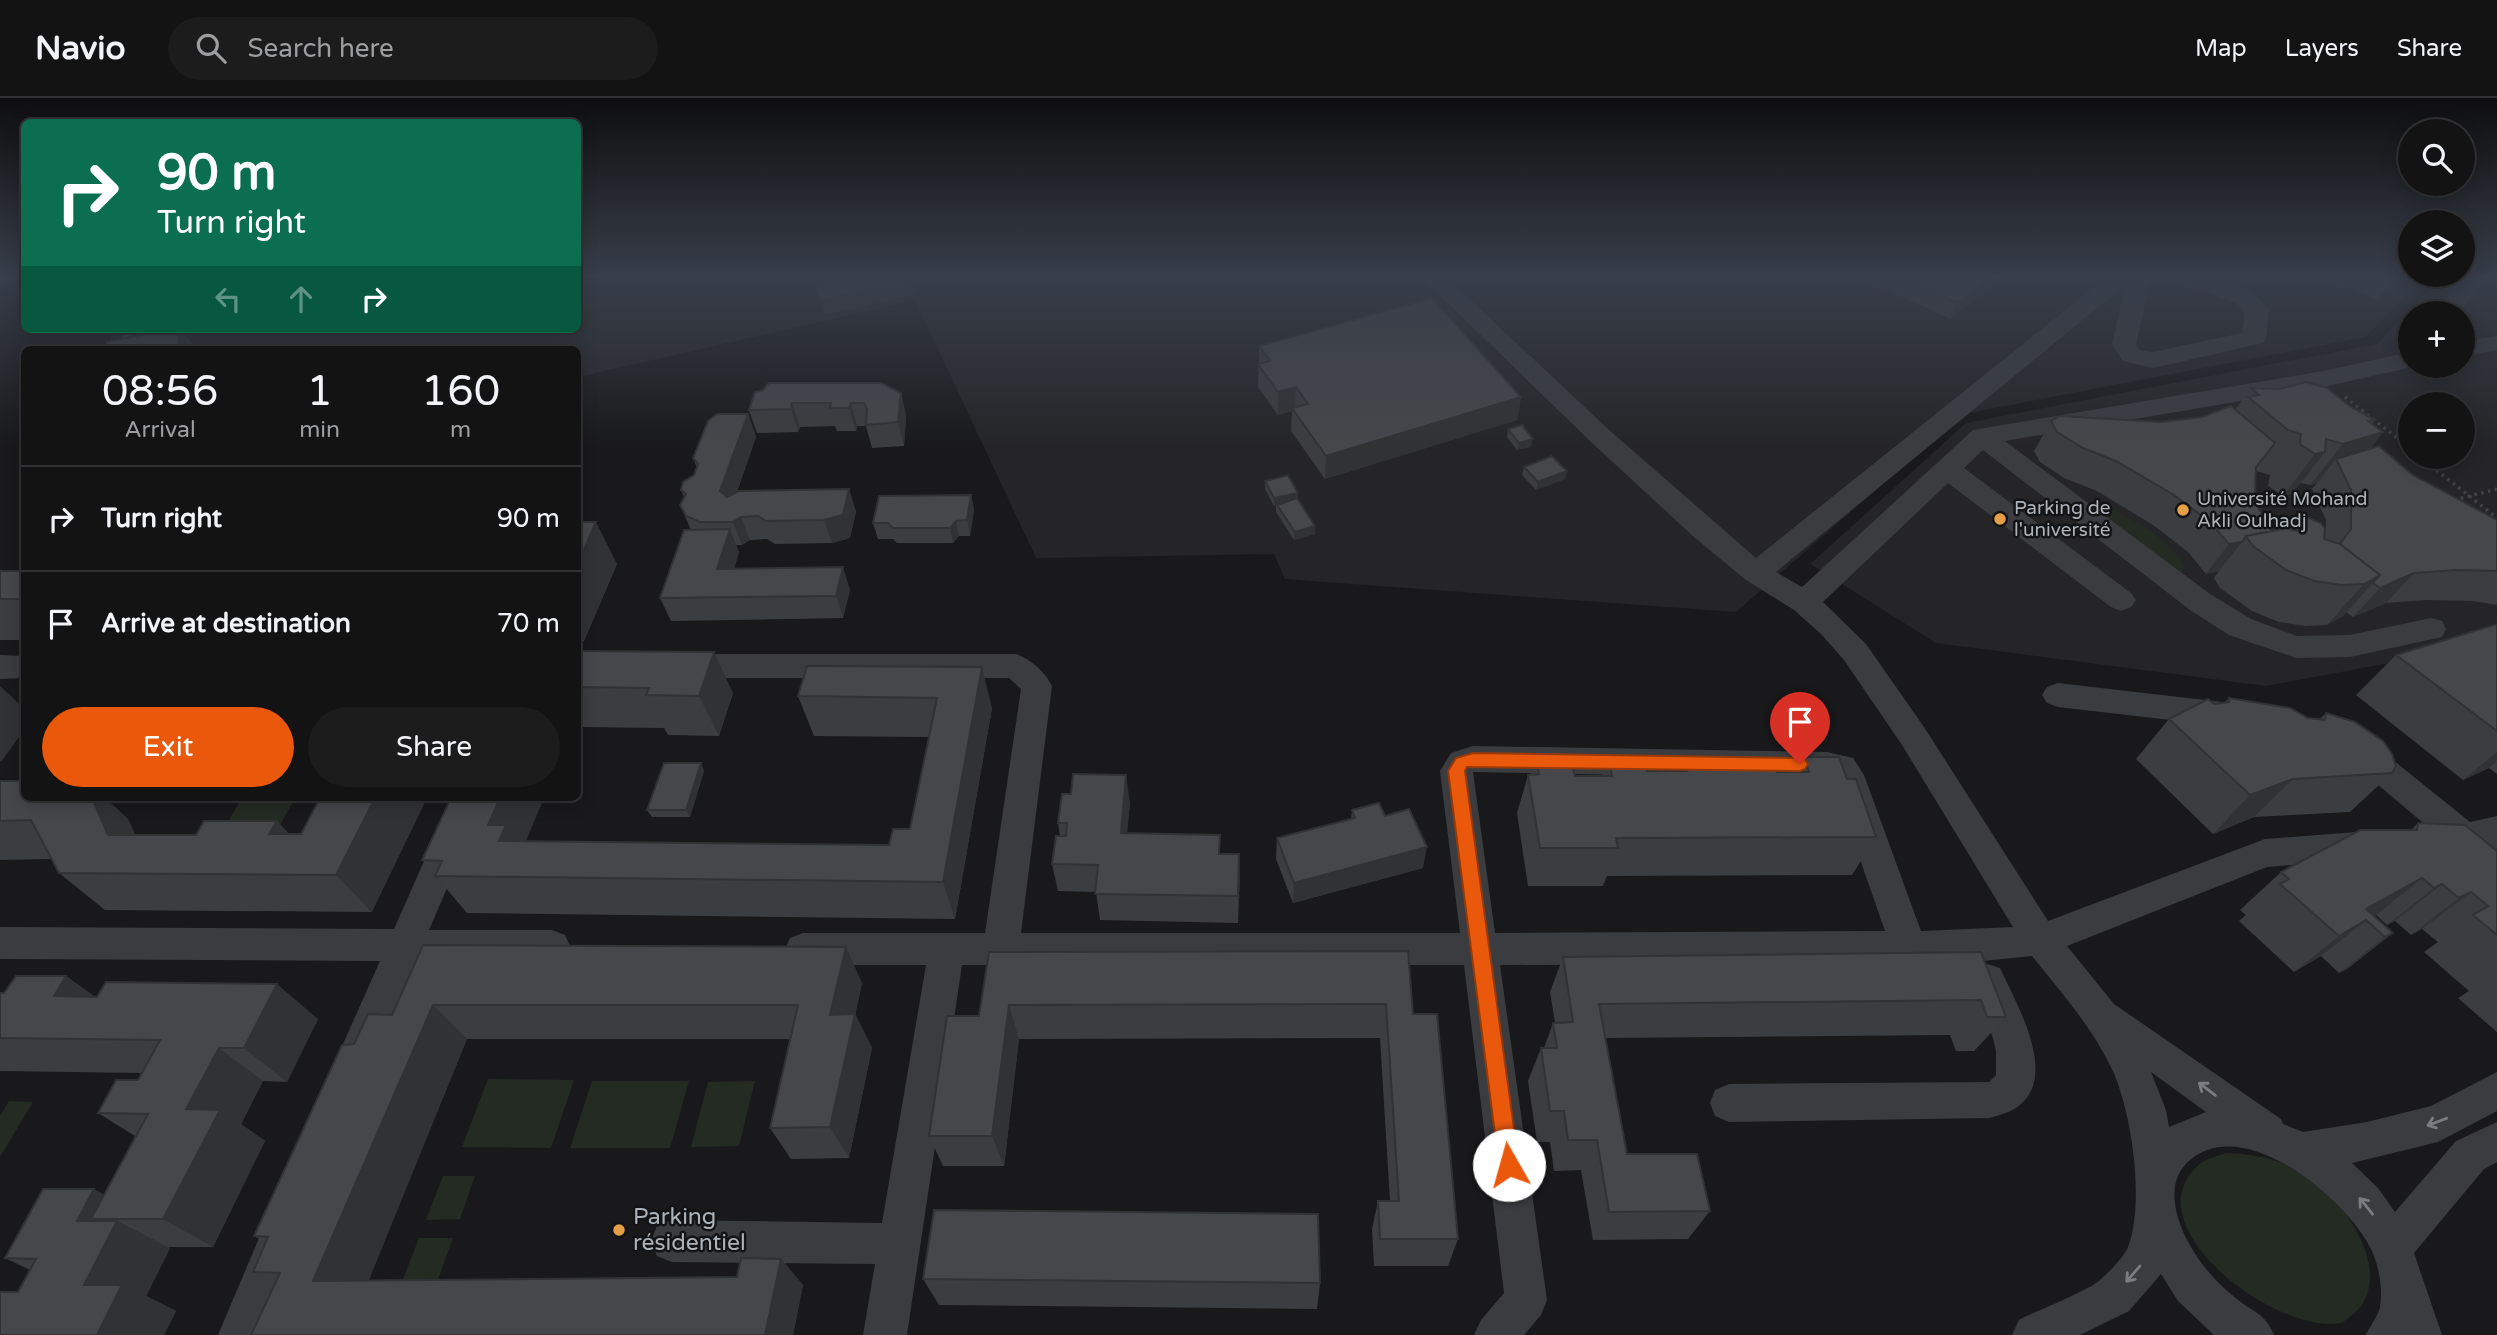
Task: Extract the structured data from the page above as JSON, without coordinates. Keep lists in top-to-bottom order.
{
  "places": ["Université Mohand Akli Oulhadj", "Parking de l'université", "Parking résidentiel"],
  "page": {
    "header": "Navio",
    "search": "Search here",
    "nav": ["Map", "Layers", "Share"],
    "map_buttons": ["+", "−"],
    "turn": ["90 m", "Turn right"],
    "eta": [
      "08:56",
      "Arrival",
      "1",
      "min",
      "160",
      "m"
    ],
    "list": [
      {
        "name": "Turn right",
        "value": "90 m"
      },
      {
        "name": "Arrive at destination",
        "value": "70 m"
      }
    ],
    "buttons": ["Exit", "Share"]
  }
}
